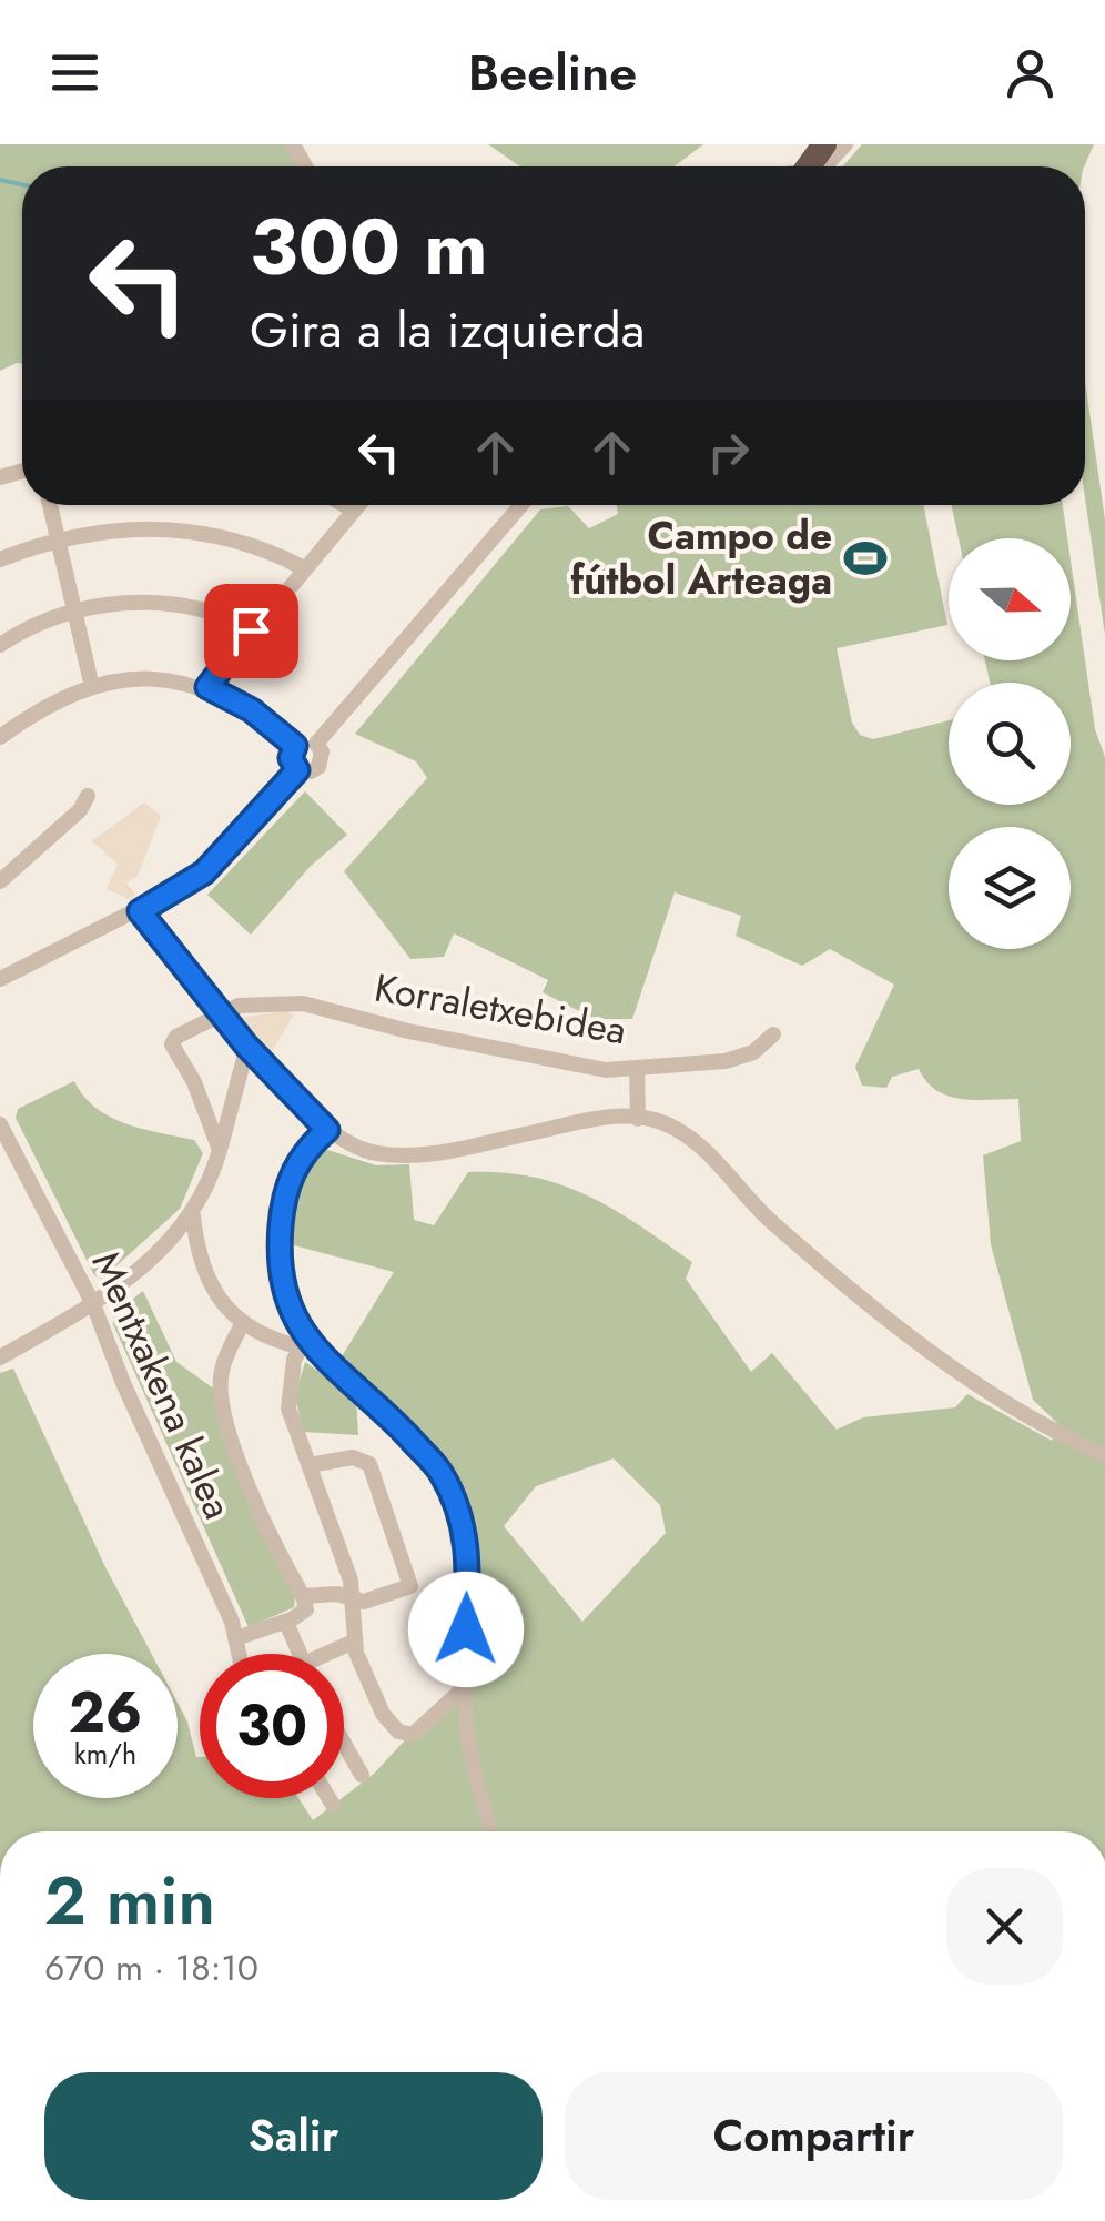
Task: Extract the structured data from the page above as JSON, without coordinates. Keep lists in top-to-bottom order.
{
  "streets": {
    "street": ["Korraletxebidea", "Mentxakena kalea"]
  },
  "places": {
    "sports": ["Campo de fútbol Arteaga"]
  },
  "north": "right",
  "page": {
    "header": "Beeline",
    "turn": ["300 m", "Gira a la izquierda"],
    "speed": "26 km/h",
    "limit": "30",
    "heading": ["2 min", "670 m · 18:10"],
    "buttons": ["Salir", "Compartir"]
  }
}
